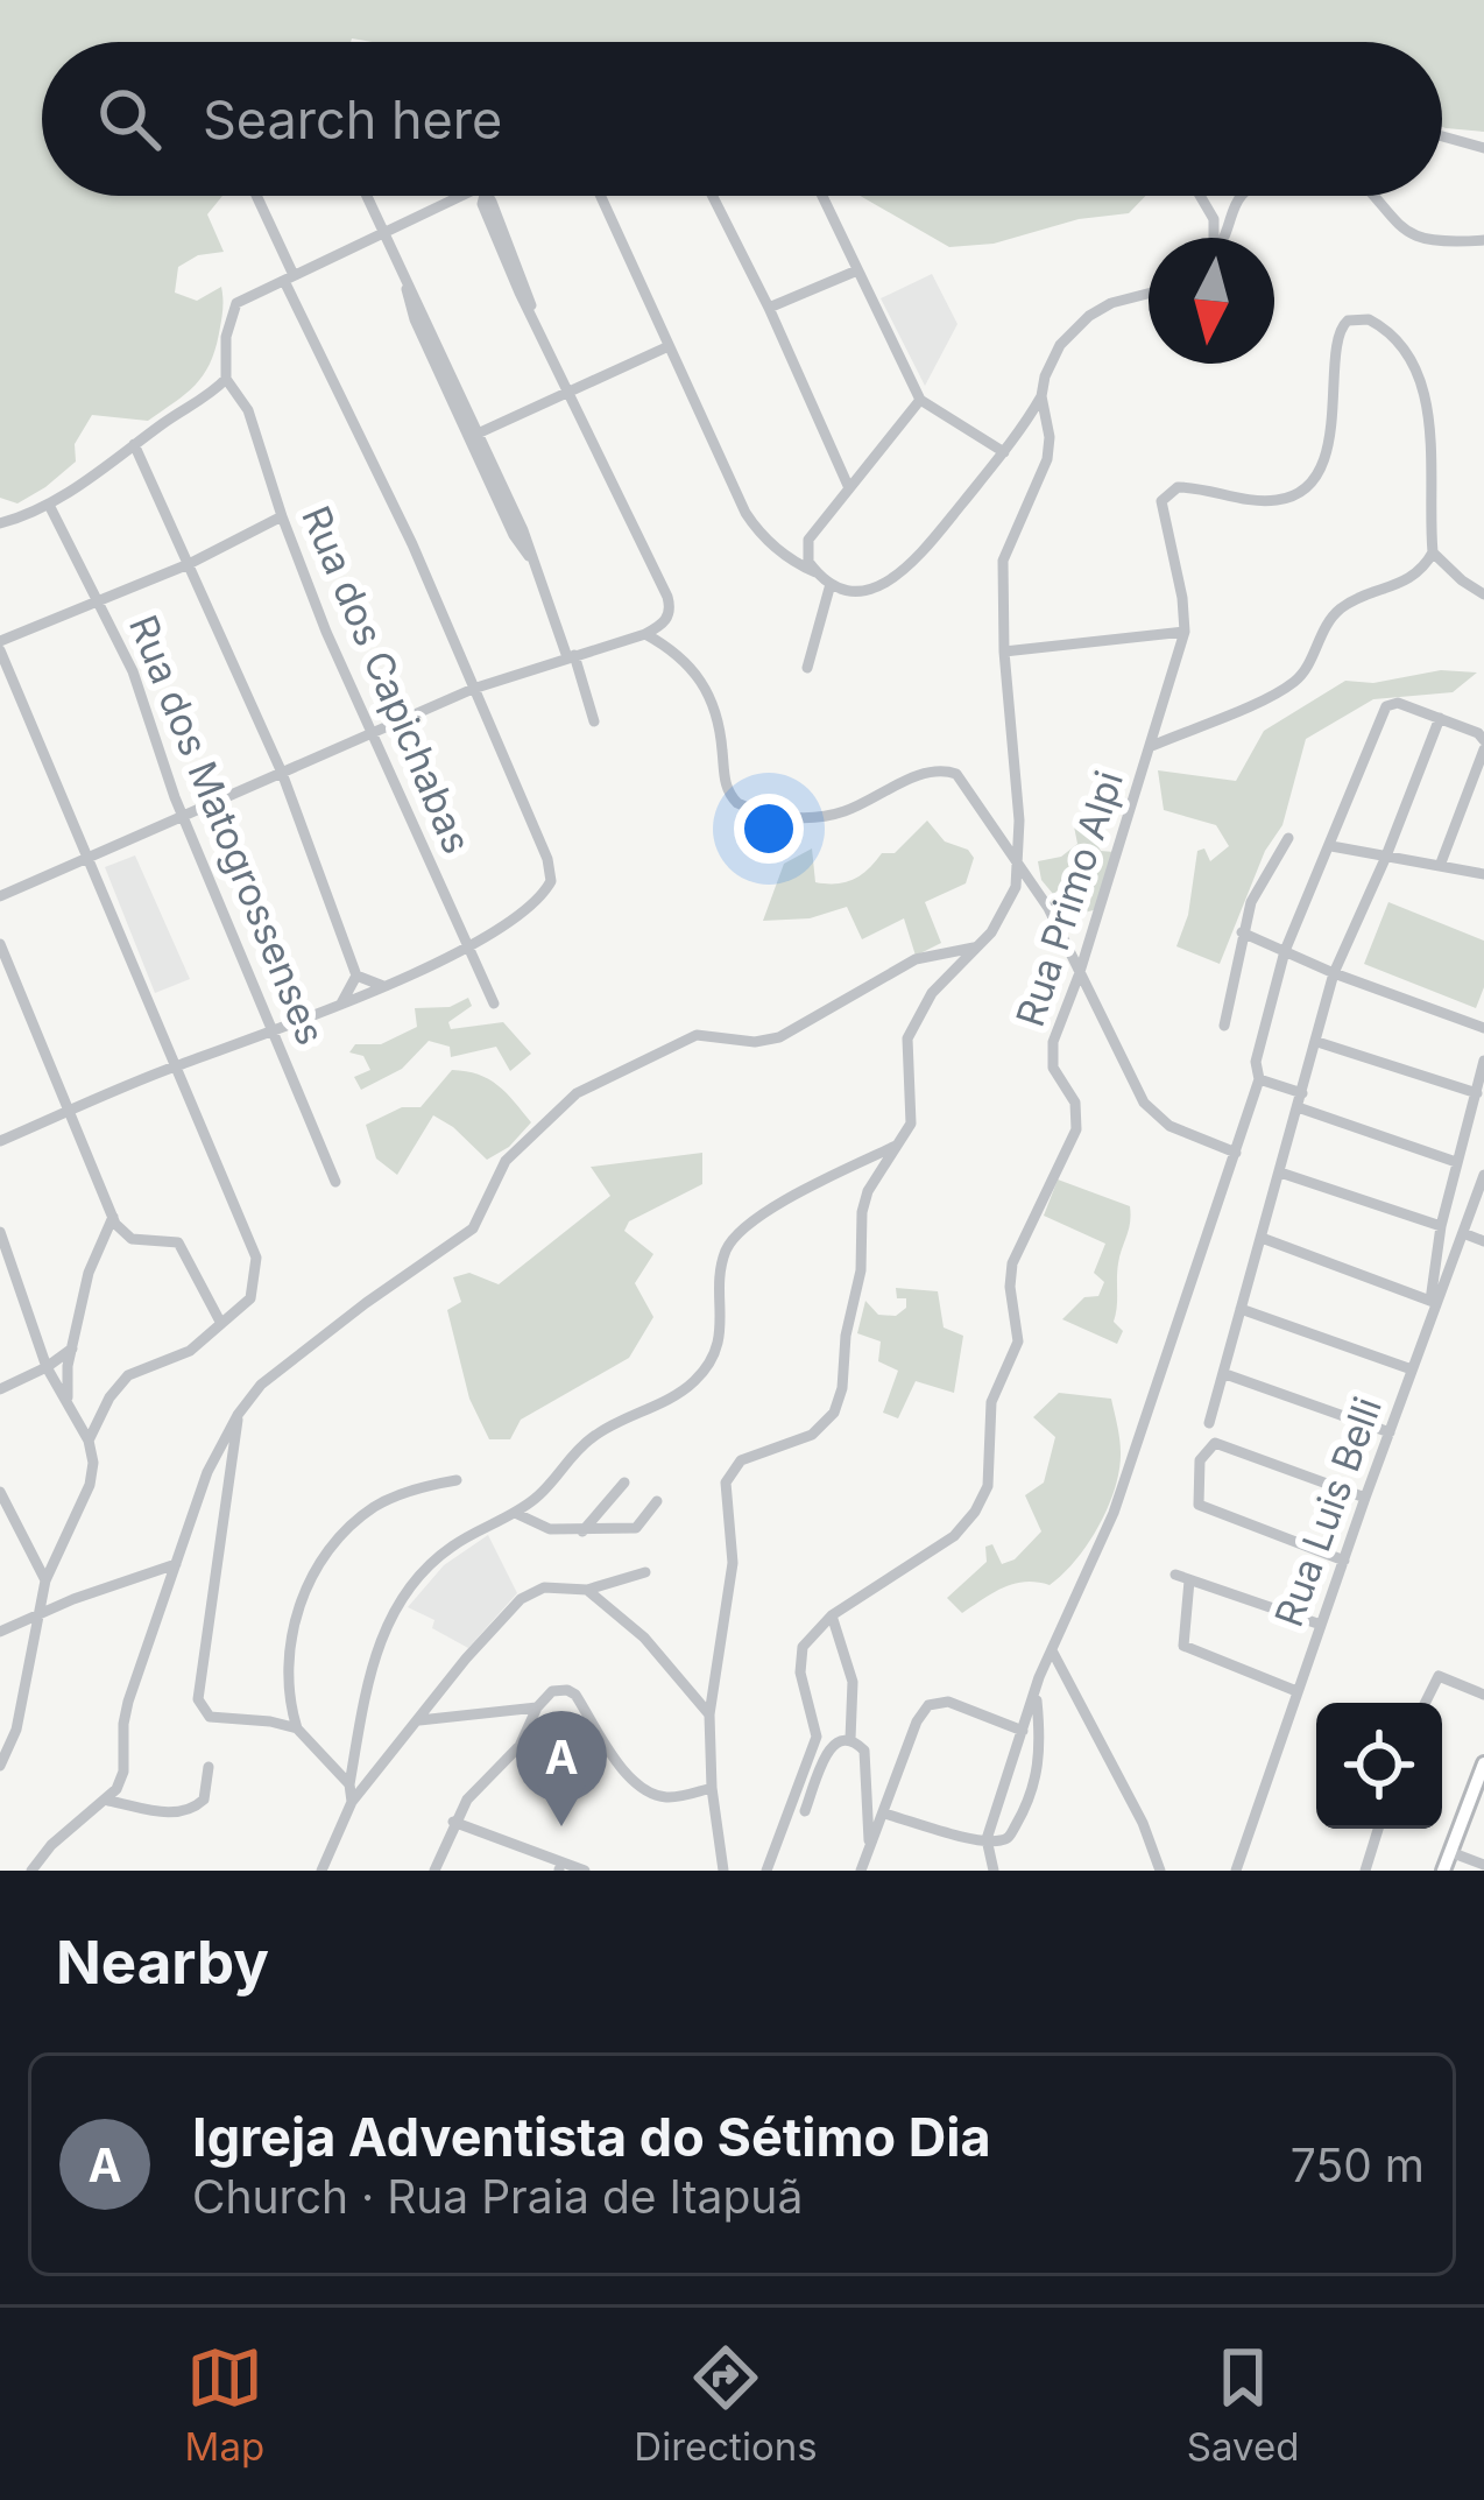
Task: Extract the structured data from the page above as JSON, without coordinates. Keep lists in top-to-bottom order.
{
  "streets": {
    "street": [
      "Rua dos Capichabas",
      "Rua dos Matogrossenses",
      "Rua Primo Alpi",
      "Rua Luis Belli"
    ]
  },
  "north": "bottom",
  "page": {
    "search": "Search here",
    "pins": "A",
    "heading": "Nearby",
    "list": [
      {
        "mark": "A",
        "name": "Igreja Adventista do Sétimo Dia",
        "note": "Church · Rua Praia de Itapuã",
        "value": "750 m"
      }
    ],
    "nav": ["Map", "Directions", "Saved"]
  }
}
